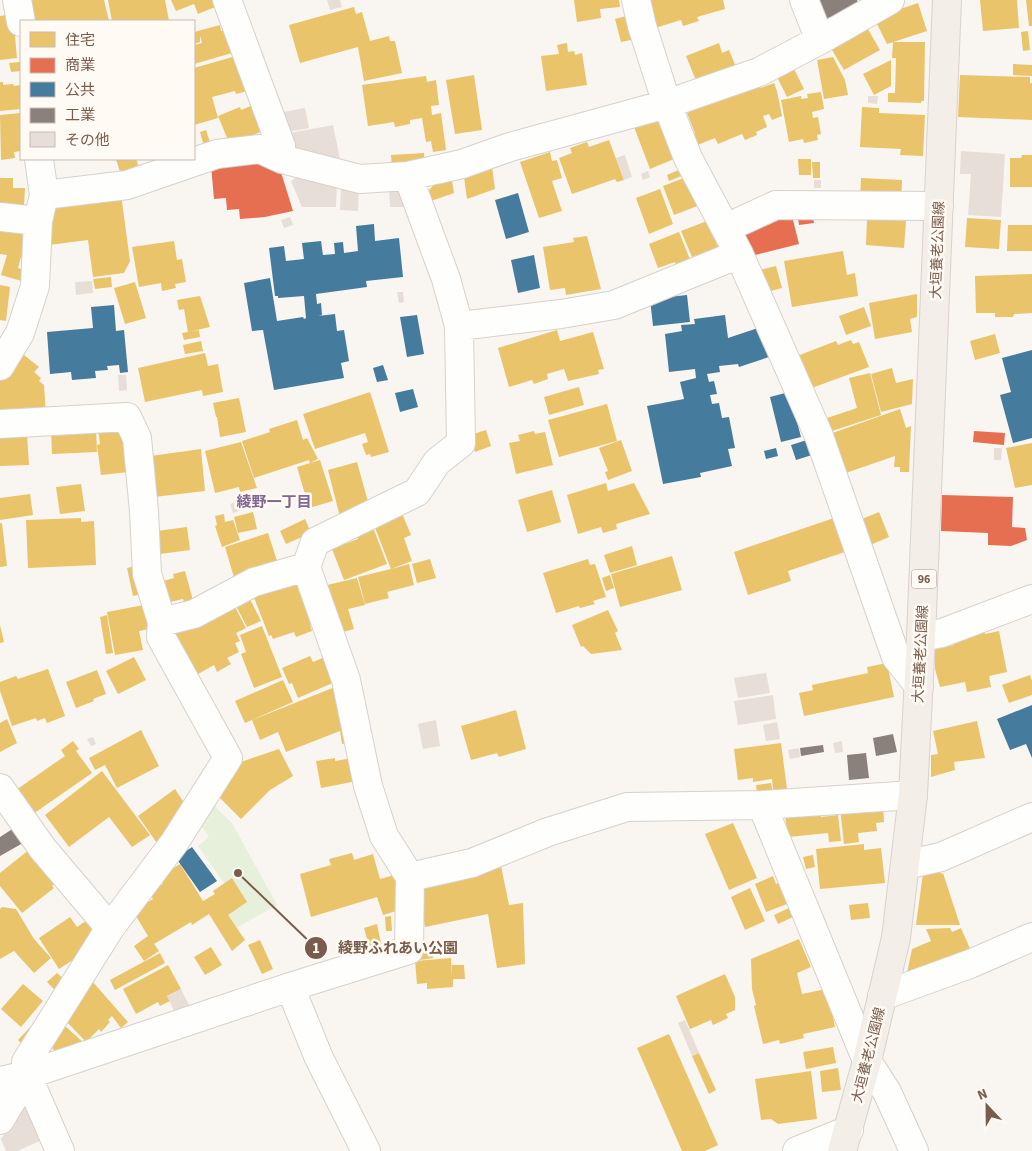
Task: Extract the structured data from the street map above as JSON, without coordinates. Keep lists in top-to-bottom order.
{
  "streets": {
    "main road": ["大垣養老公園線", "96"]
  },
  "districts": ["綾野一丁目"],
  "places": ["綾野ふれあい公園"],
  "legend": [
    "住宅",
    "商業",
    "公共",
    "工業",
    "その他"
  ],
  "north": "top"
}
